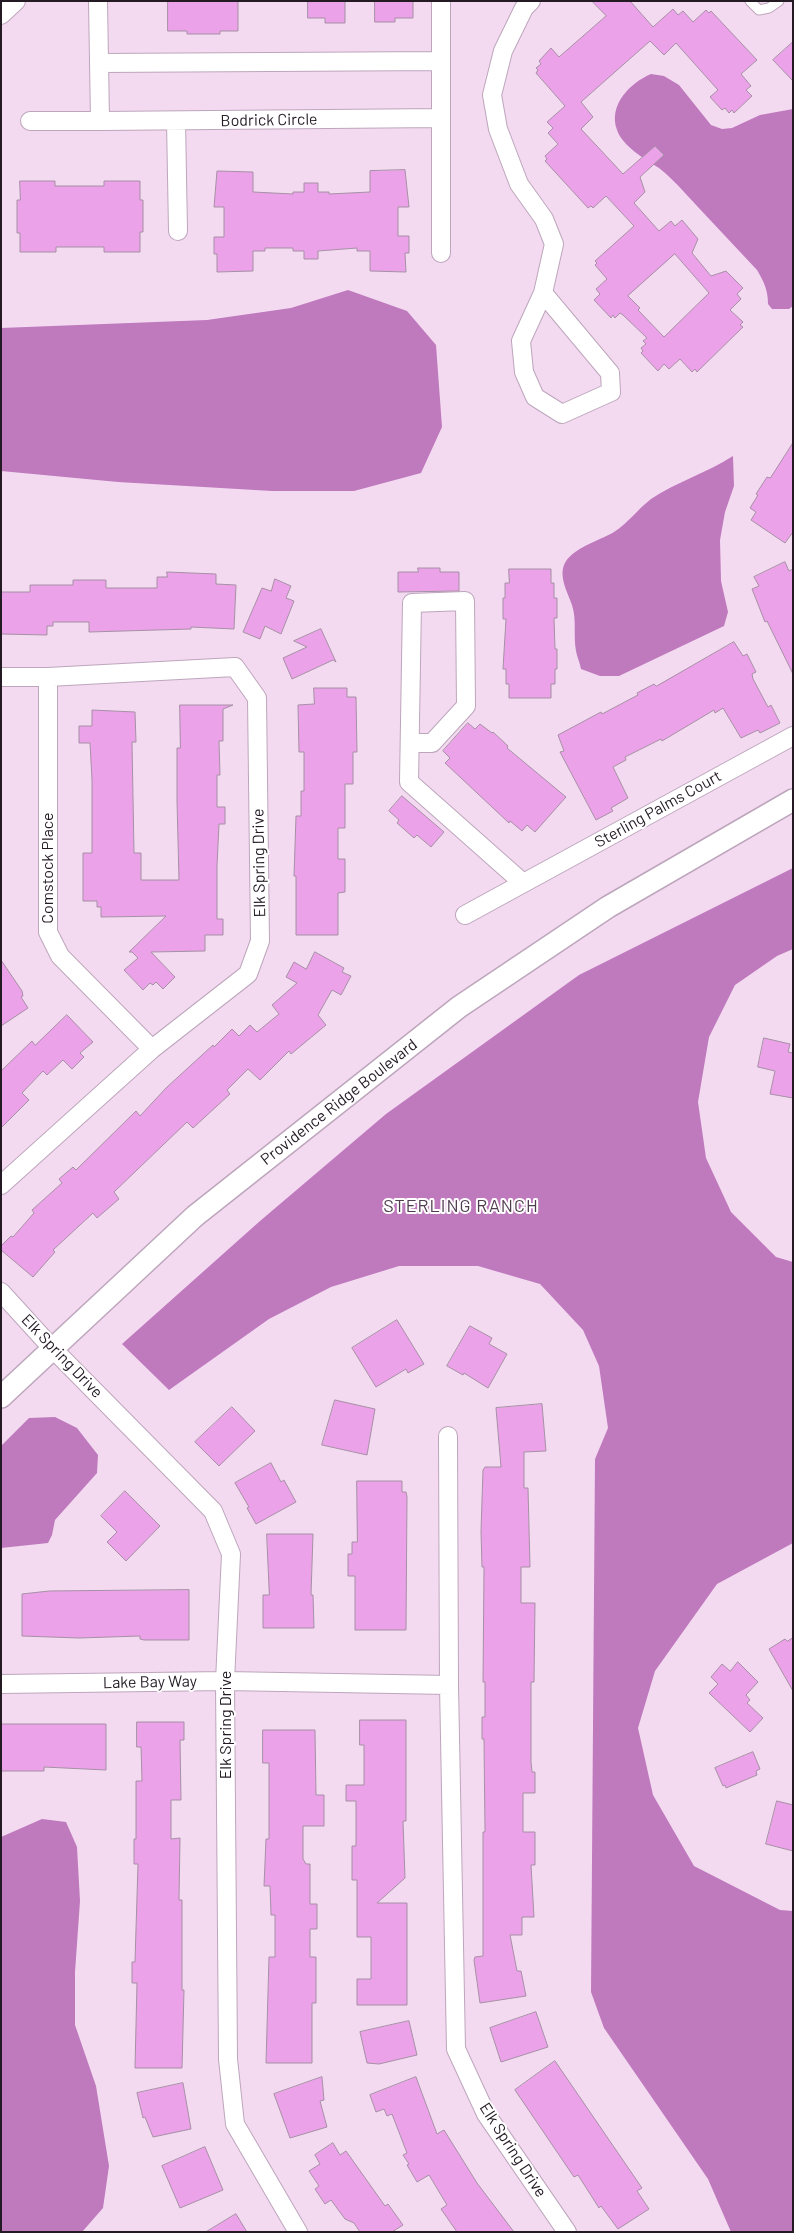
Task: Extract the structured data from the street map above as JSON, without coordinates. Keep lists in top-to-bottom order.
{
  "streets": {
    "street": [
      "Bodrick Circle",
      "Sterling Palms Court",
      "Elk Spring Drive",
      "Comstock Place",
      "Providence Ridge Boulevard",
      "Lake Bay Way"
    ]
  },
  "crossings": [
    ["Elk Spring Drive", "Comstock Place"],
    ["Elk Spring Drive", "Providence Ridge Boulevard"],
    ["Elk Spring Drive", "Lake Bay Way"]
  ],
  "districts": ["STERLING RANCH"]
}
